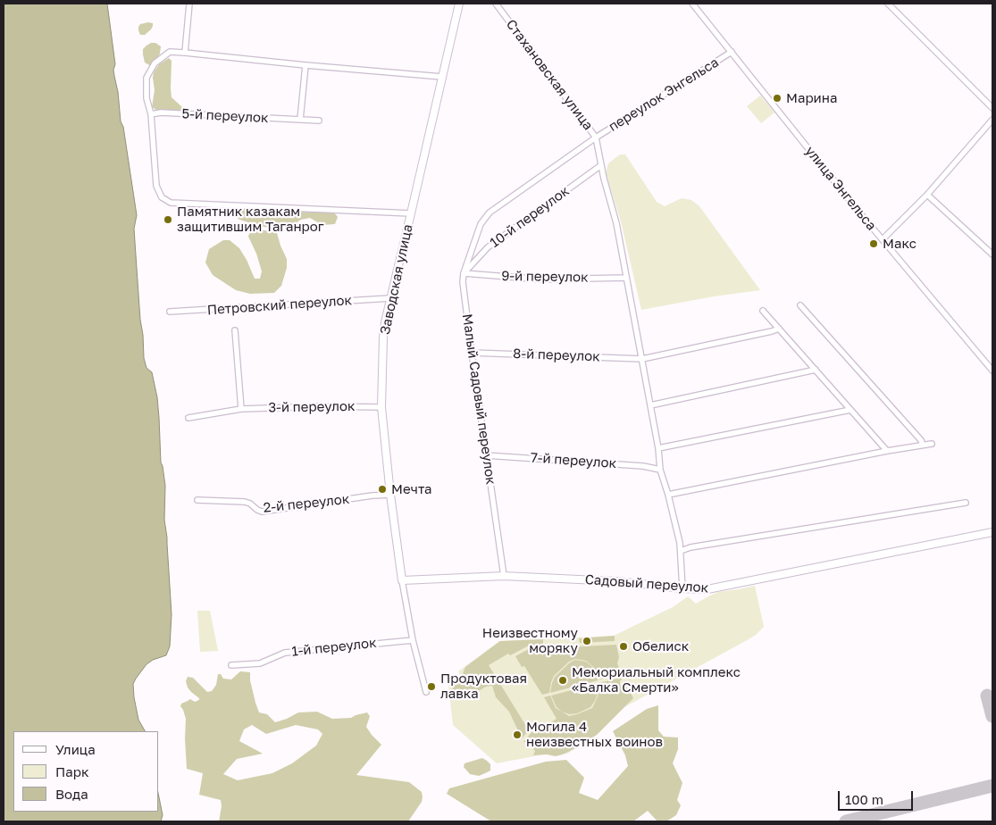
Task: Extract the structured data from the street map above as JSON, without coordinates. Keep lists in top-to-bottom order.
{
  "streets": {
    "street": [
      "Стахановская улица",
      "переулок Энгельса",
      "5-й переулок",
      "улица Энгельса",
      "10-й переулок",
      "9-й переулок",
      "Заводская улица",
      "Петровский переулок",
      "8-й переулок",
      "Малый Садовый переулок",
      "3-й переулок",
      "7-й переулок",
      "2-й переулок",
      "Садовый переулок",
      "1-й переулок"
    ]
  },
  "crossings": [
    ["Стахановская улица", "переулок Энгельса"],
    ["Стахановская улица", "Малый Садовый переулок"],
    ["переулок Энгельса", "улица Энгельса"],
    ["10-й переулок", "9-й переулок"],
    ["10-й переулок", "Малый Садовый переулок"],
    ["9-й переулок", "Малый Садовый переулок"],
    ["Заводская улица", "Петровский переулок"],
    ["Заводская улица", "3-й переулок"],
    ["Заводская улица", "2-й переулок"],
    ["Заводская улица", "Садовый переулок"],
    ["Заводская улица", "1-й переулок"],
    ["8-й переулок", "Малый Садовый переулок"],
    ["Малый Садовый переулок", "7-й переулок"],
    ["Малый Садовый переулок", "Садовый переулок"]
  ],
  "places": [
    "Марина",
    "Памятник казакам защитившим Таганрог",
    "Макс",
    "Мечта",
    "Неизвестному моряку",
    "Обелиск",
    "Мемориальный комплекс «Балка Смерти»",
    "Продуктовая лавка",
    "Могила 4 неизвестных воинов"
  ],
  "legend": ["Улица", "Парк", "Вода"],
  "scale_bar": "100 m"
}
